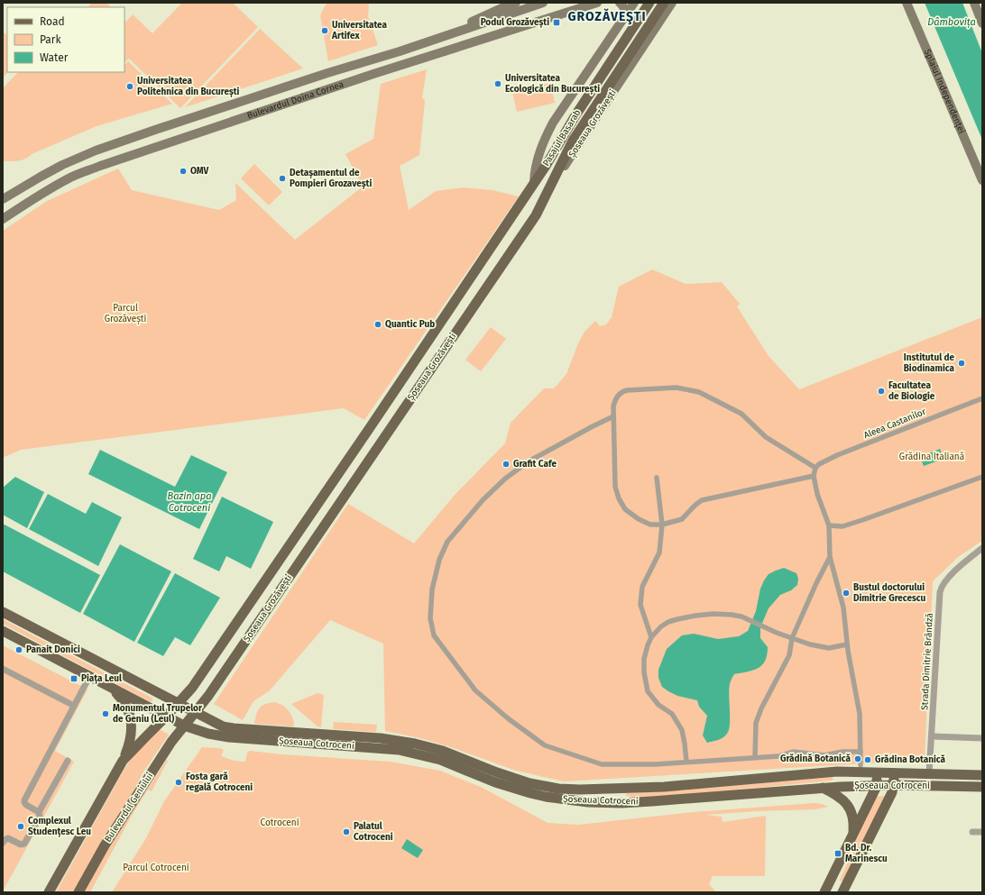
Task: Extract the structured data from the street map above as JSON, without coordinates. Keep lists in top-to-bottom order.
{
  "streets": {
    "main road": [
      "Splaiul Independenței",
      "Bulevardul Doina Cornea",
      "Șoseaua Grozăvești",
      "Pasajul Basarab",
      "Șoseaua Cotroceni",
      "Bulevardul Geniului"
    ],
    "street": ["Aleea Castanilor", "Strada Dimitrie Brândză"]
  },
  "crossings": [
    ["Șoseaua Grozăvești", "Pasajul Basarab"],
    ["Șoseaua Grozăvești", "Șoseaua Cotroceni"],
    ["Șoseaua Grozăvești", "Bulevardul Geniului"],
    ["Strada Dimitrie Brândză", "Șoseaua Cotroceni"],
    ["Șoseaua Cotroceni", "Bulevardul Geniului"]
  ],
  "districts": ["GROZĂVEŞTI"],
  "water": ["Dâmbovița", "Bazin apa Cotroceni"],
  "parks": [
    "Parcul Grozăvești",
    "Grădina Italiană",
    "Cotroceni",
    "Parcul Cotroceni"
  ],
  "places": {
    "transit": ["Podul Grozăvești", "Piața Leul", "Bd. Dr. Marinescu"],
    "other": [
      "Universitatea Artifex",
      "Universitatea Ecologică din București",
      "Universitatea Politehnica din București",
      "OMV",
      "Detașamentul de Pompieri Grozavești",
      "Quantic Pub",
      "Institutul de Biodinamica",
      "Facultatea de Biologie",
      "Grafit Cafe",
      "Bustul doctorului Dimitrie Grecescu",
      "Panait Donici",
      "Monumentul Trupelor de Geniu (Leul)",
      "Grădină Botanică",
      "Grădina Botanică",
      "Fosta gară regală Cotroceni",
      "Complexul Studențesc Leu",
      "Palatul Cotroceni"
    ]
  },
  "legend": ["Road", "Park", "Water"]
}
